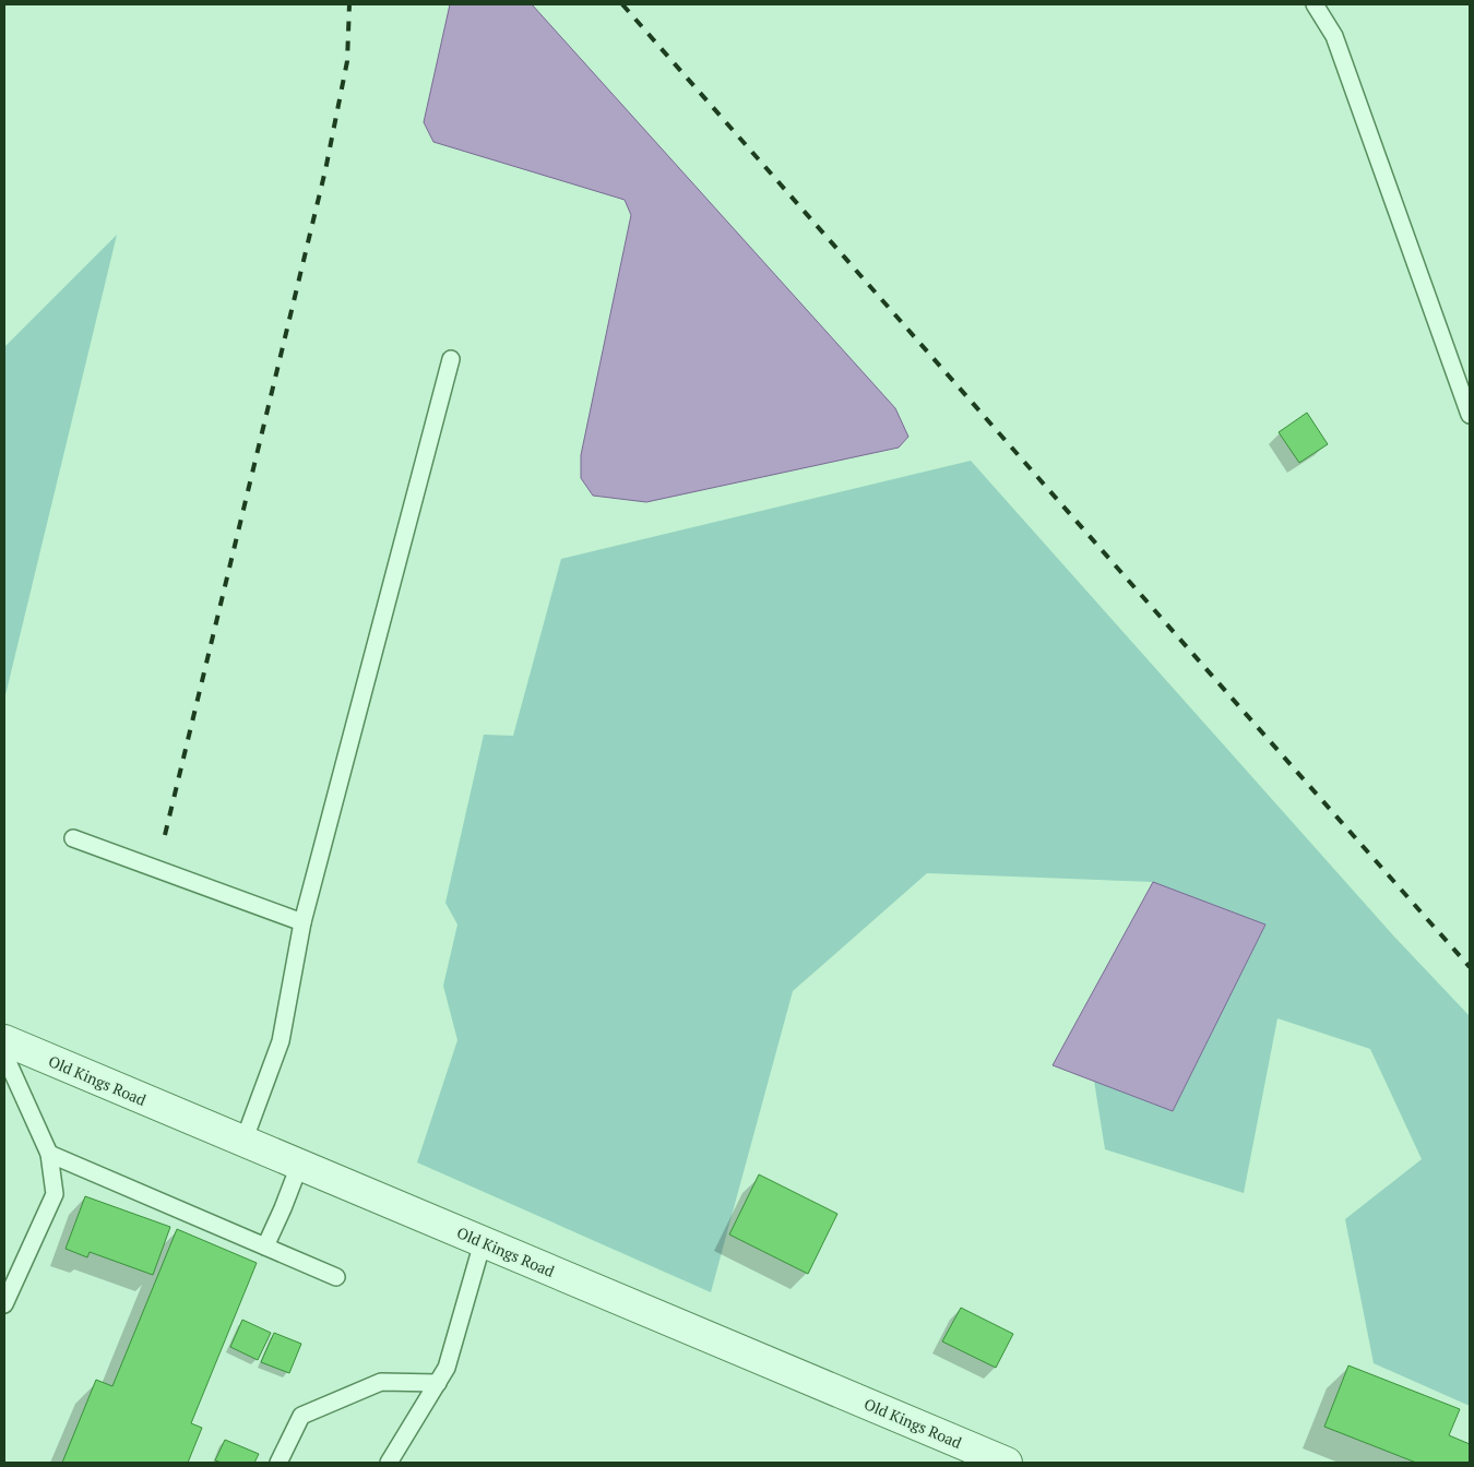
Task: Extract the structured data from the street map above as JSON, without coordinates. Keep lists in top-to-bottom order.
{
  "streets": {
    "street": ["Old Kings Road"]
  }
}
